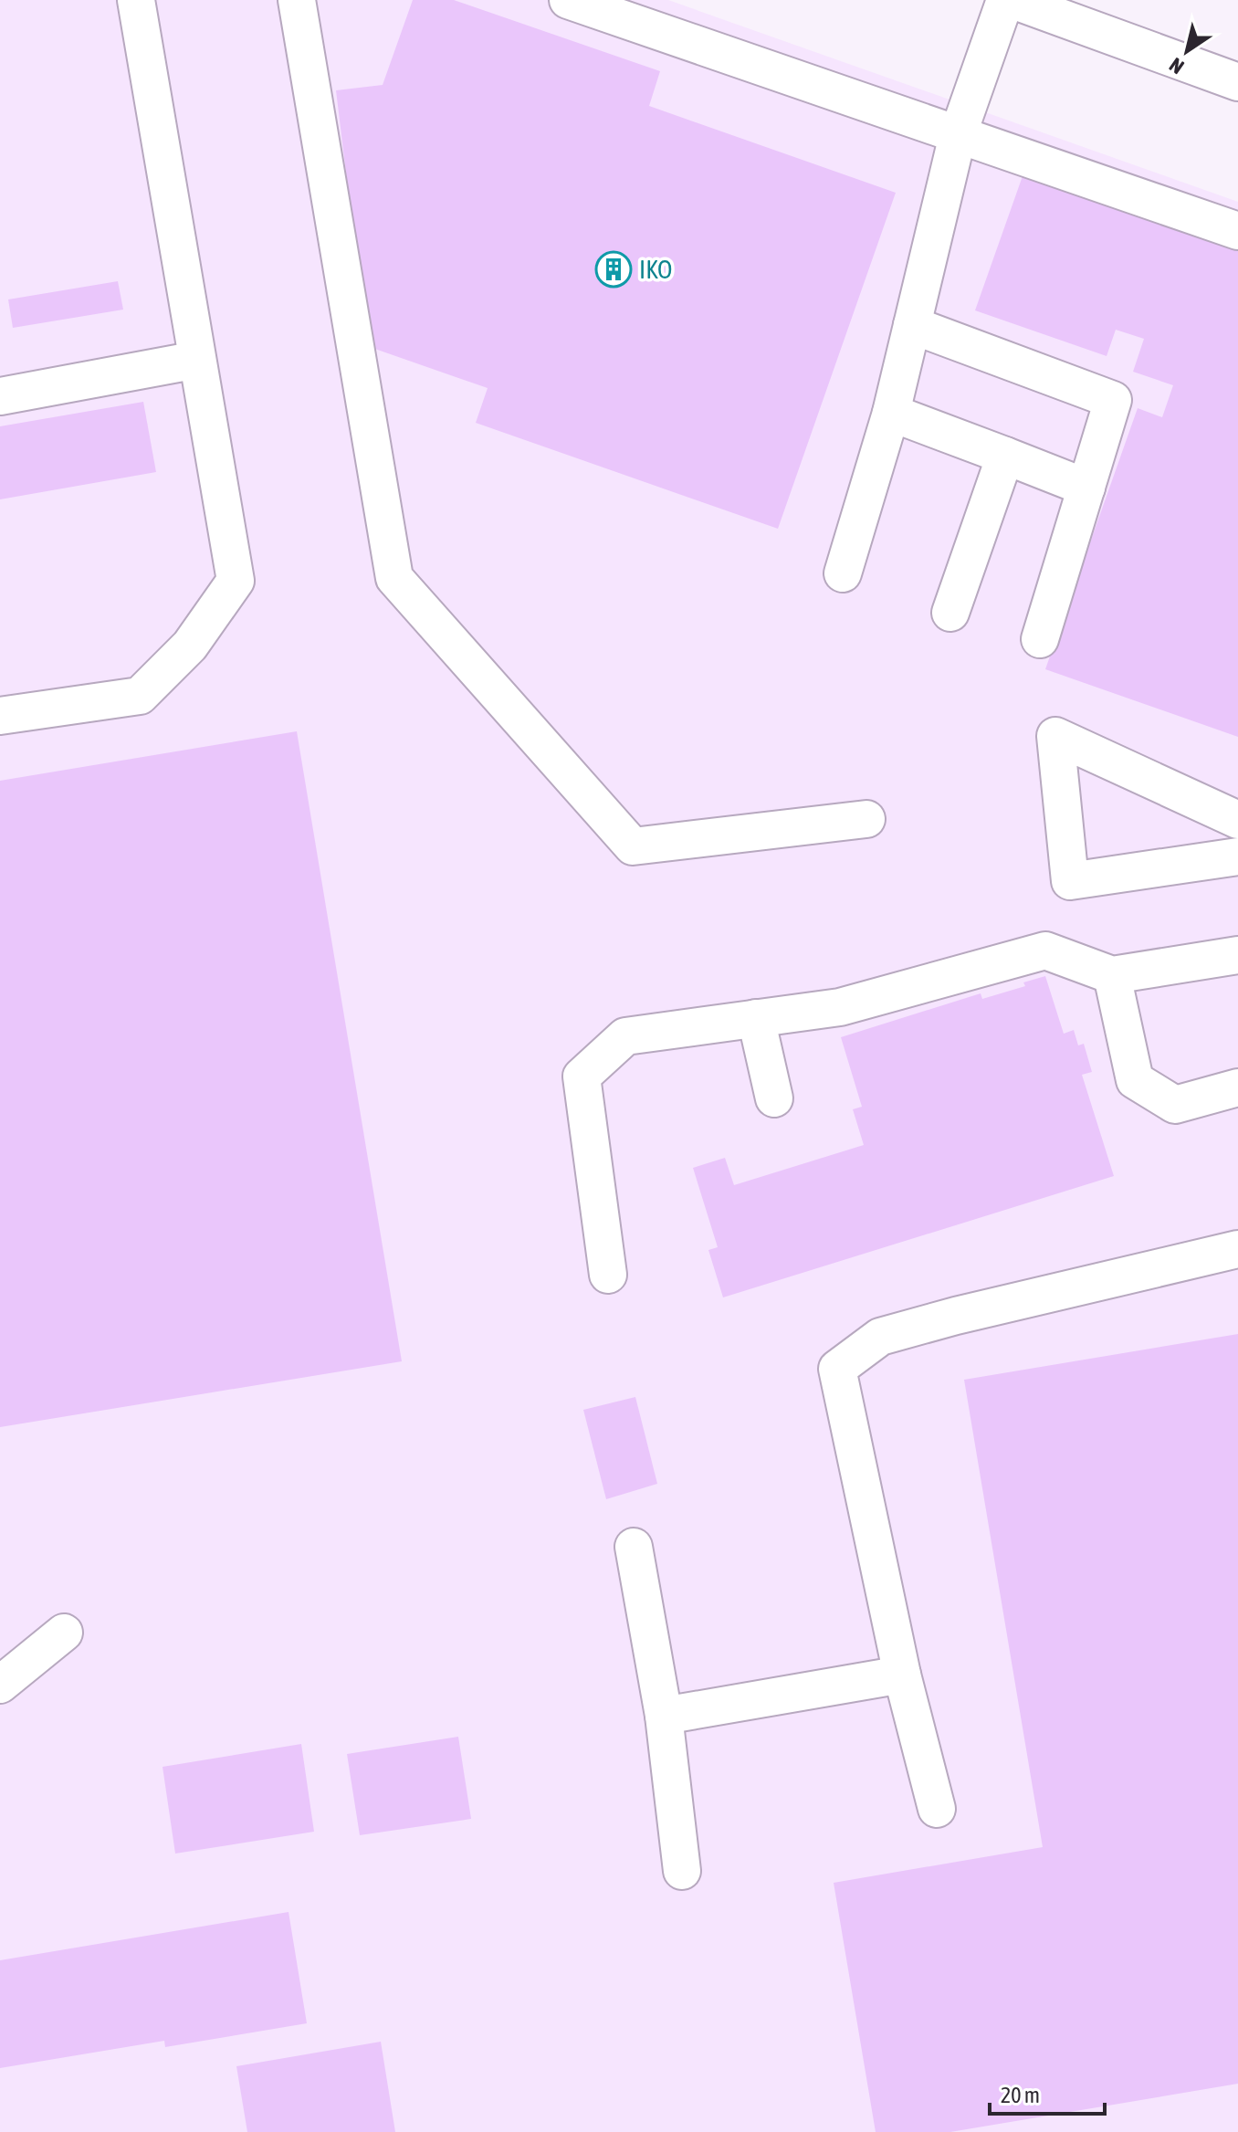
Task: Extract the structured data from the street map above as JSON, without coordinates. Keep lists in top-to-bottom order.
{
  "places": {
    "building": ["IKO"]
  },
  "scale_bar": "20 m",
  "north": "bottom left"
}
